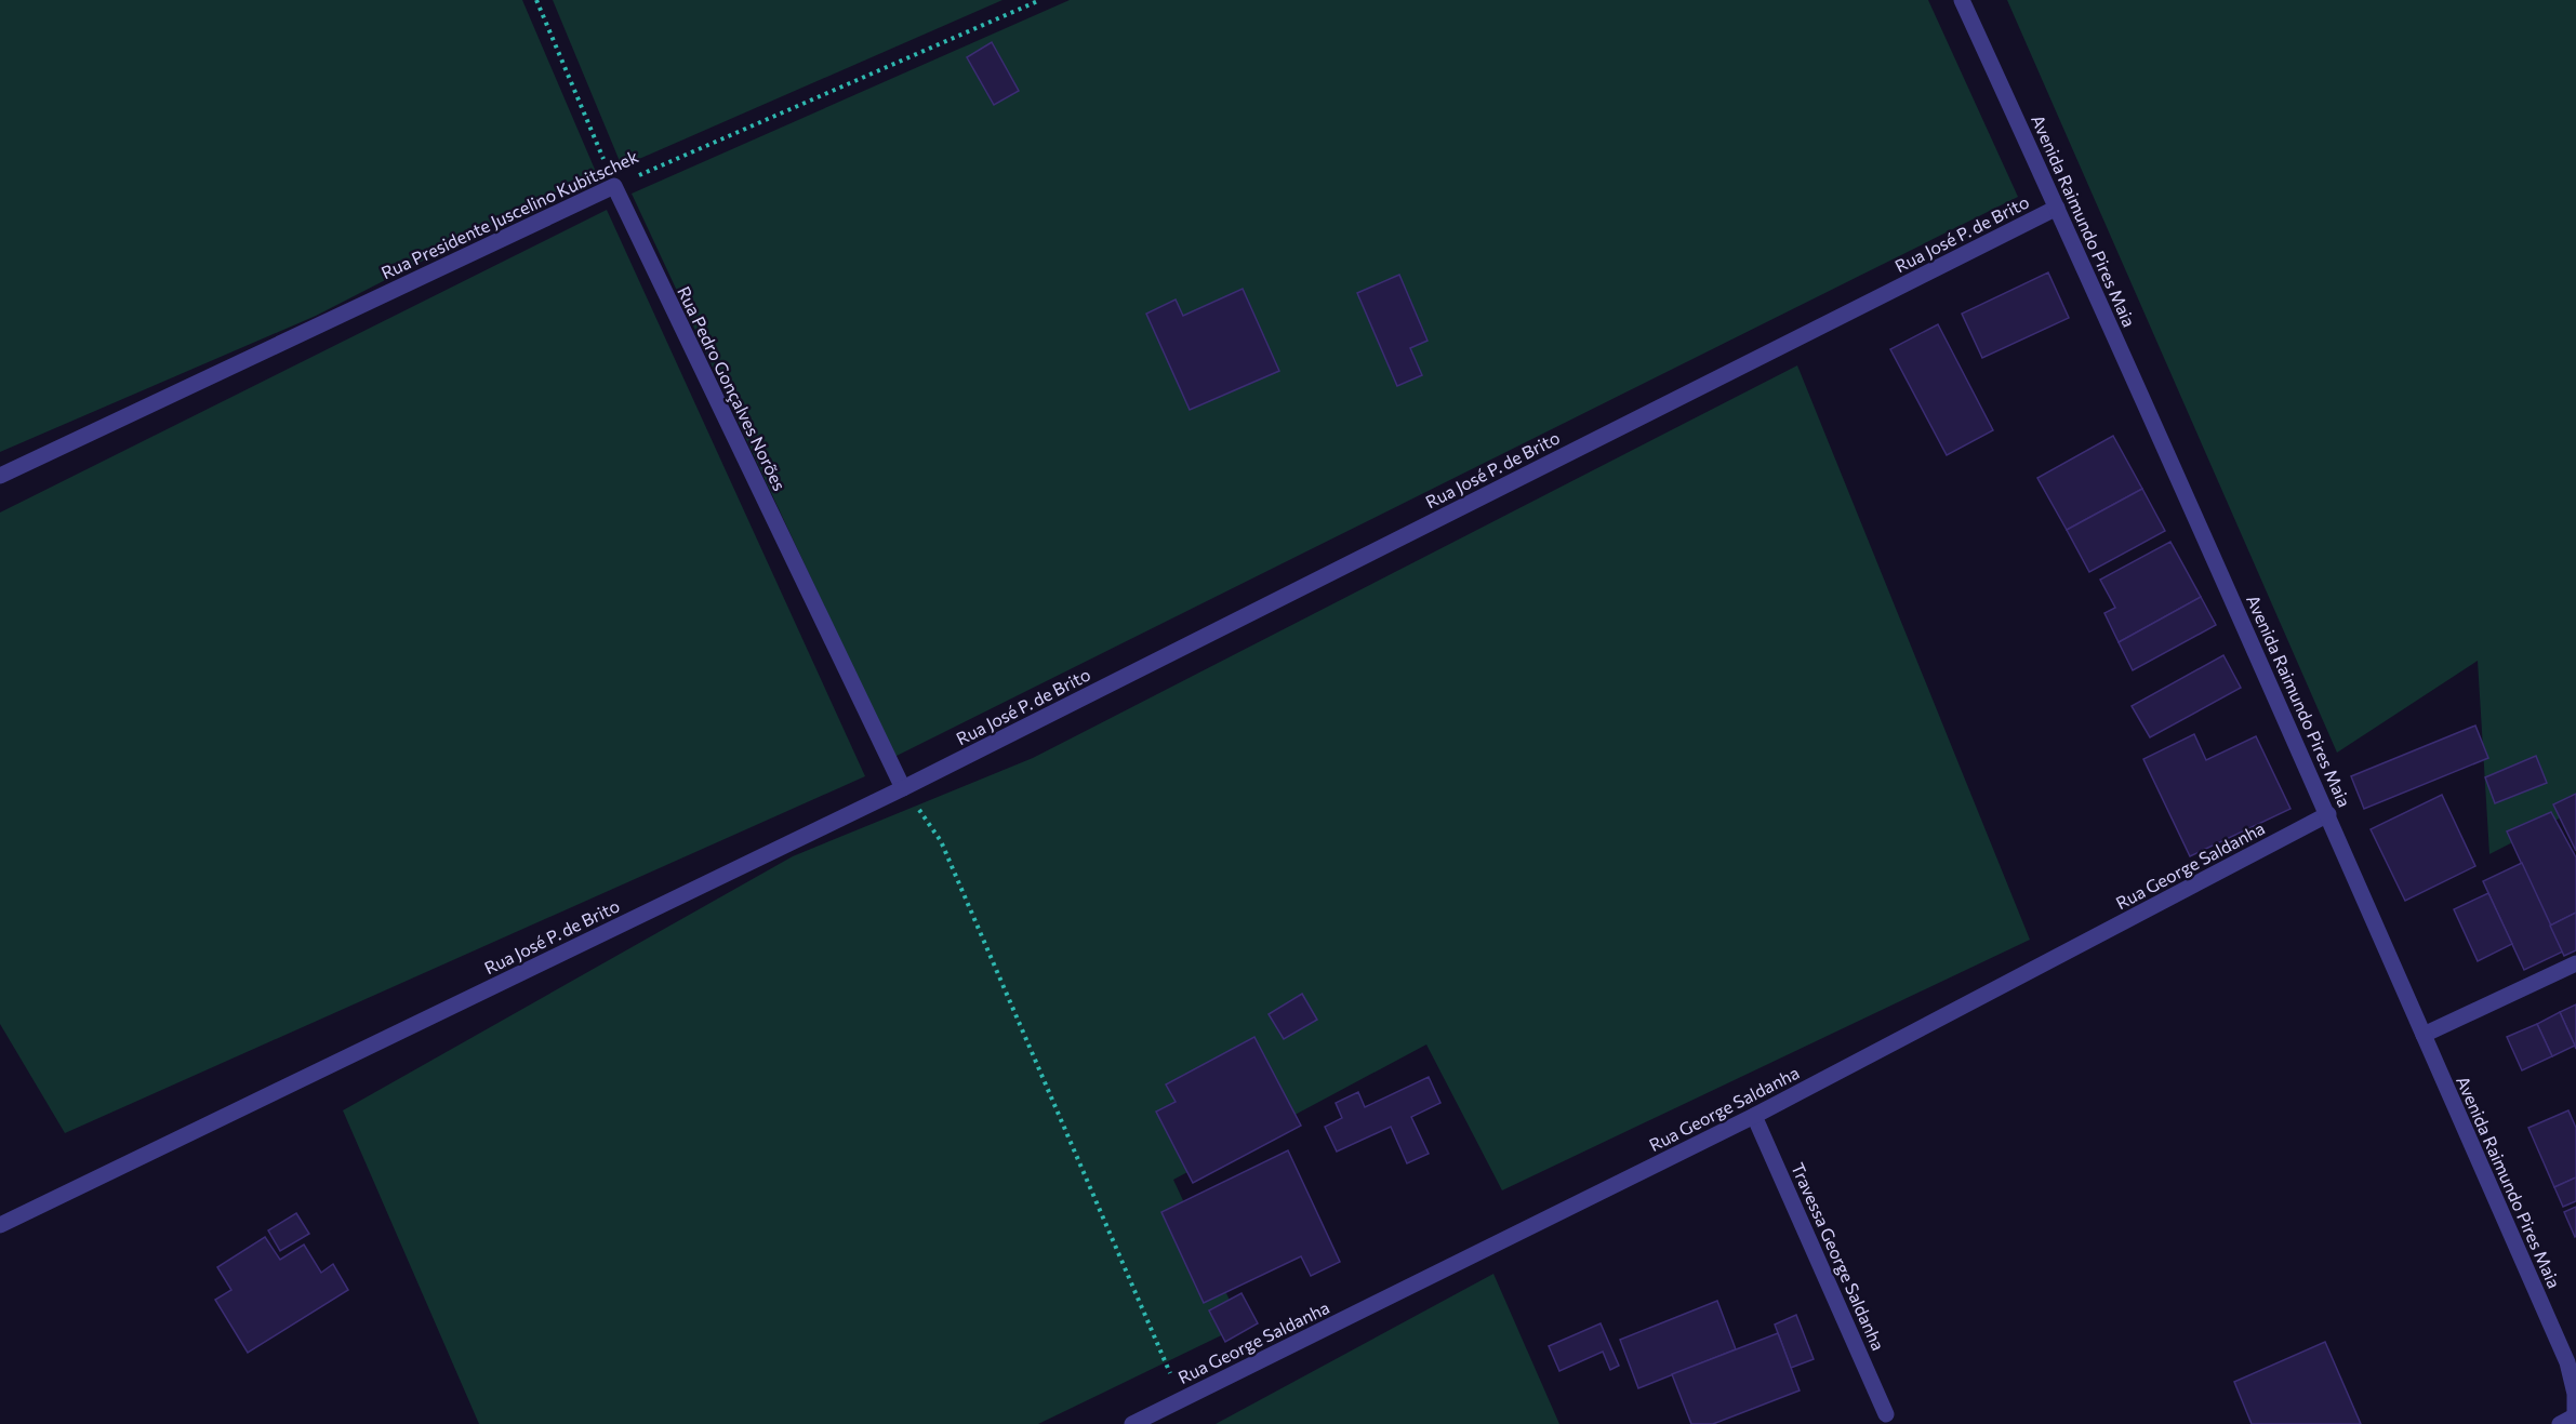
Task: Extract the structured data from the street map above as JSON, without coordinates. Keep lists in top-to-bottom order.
{
  "streets": {
    "street": [
      "Rua Presidente Juscelino Kubitschek",
      "Avenida Raimundo Pires Maia",
      "Rua José P. de Brito",
      "Rua Pedro Gonçalves Norões",
      "Rua George Saldanha",
      "Travessa George Saldanha"
    ]
  },
  "crossings": [
    ["Rua Presidente Juscelino Kubitschek", "Rua Pedro Gonçalves Norões"],
    ["Avenida Raimundo Pires Maia", "Rua José P. de Brito"],
    ["Avenida Raimundo Pires Maia", "Rua George Saldanha"],
    ["Rua José P. de Brito", "Rua Pedro Gonçalves Norões"],
    ["Rua George Saldanha", "Travessa George Saldanha"]
  ]
}
